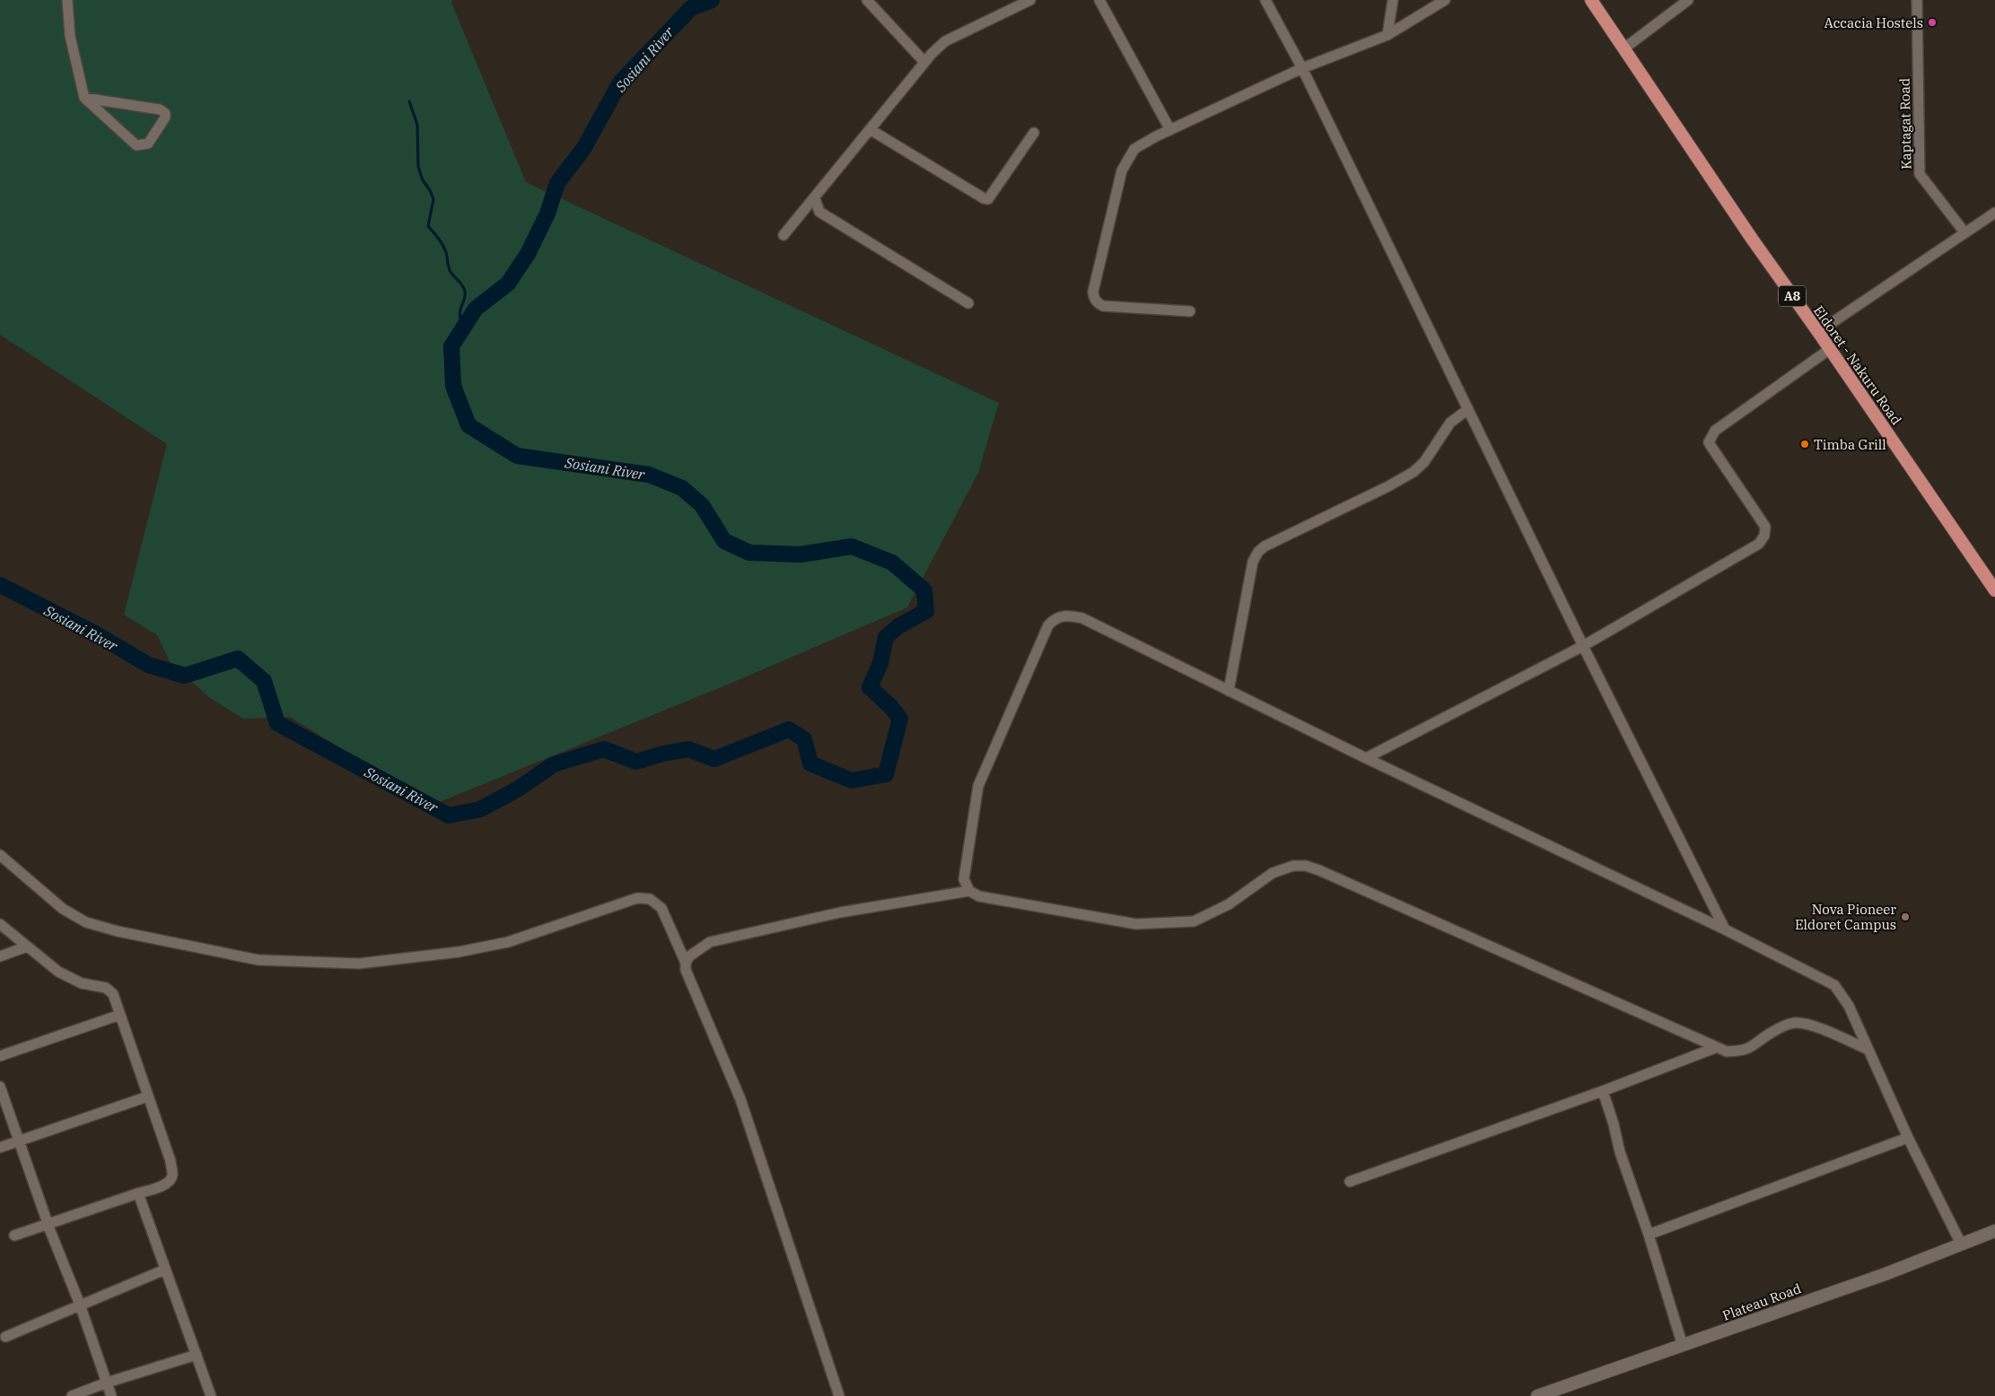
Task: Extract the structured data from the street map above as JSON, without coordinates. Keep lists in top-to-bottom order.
{
  "streets": {
    "highway": ["A8", "Eldoret - Nakuru Road"],
    "street": ["Kaptagat Road", "Plateau Road"]
  },
  "water": ["Sosiani River"],
  "places": ["Accacia Hostels", "Timba Grill", "Nova Pioneer Eldoret Campus"]
}
